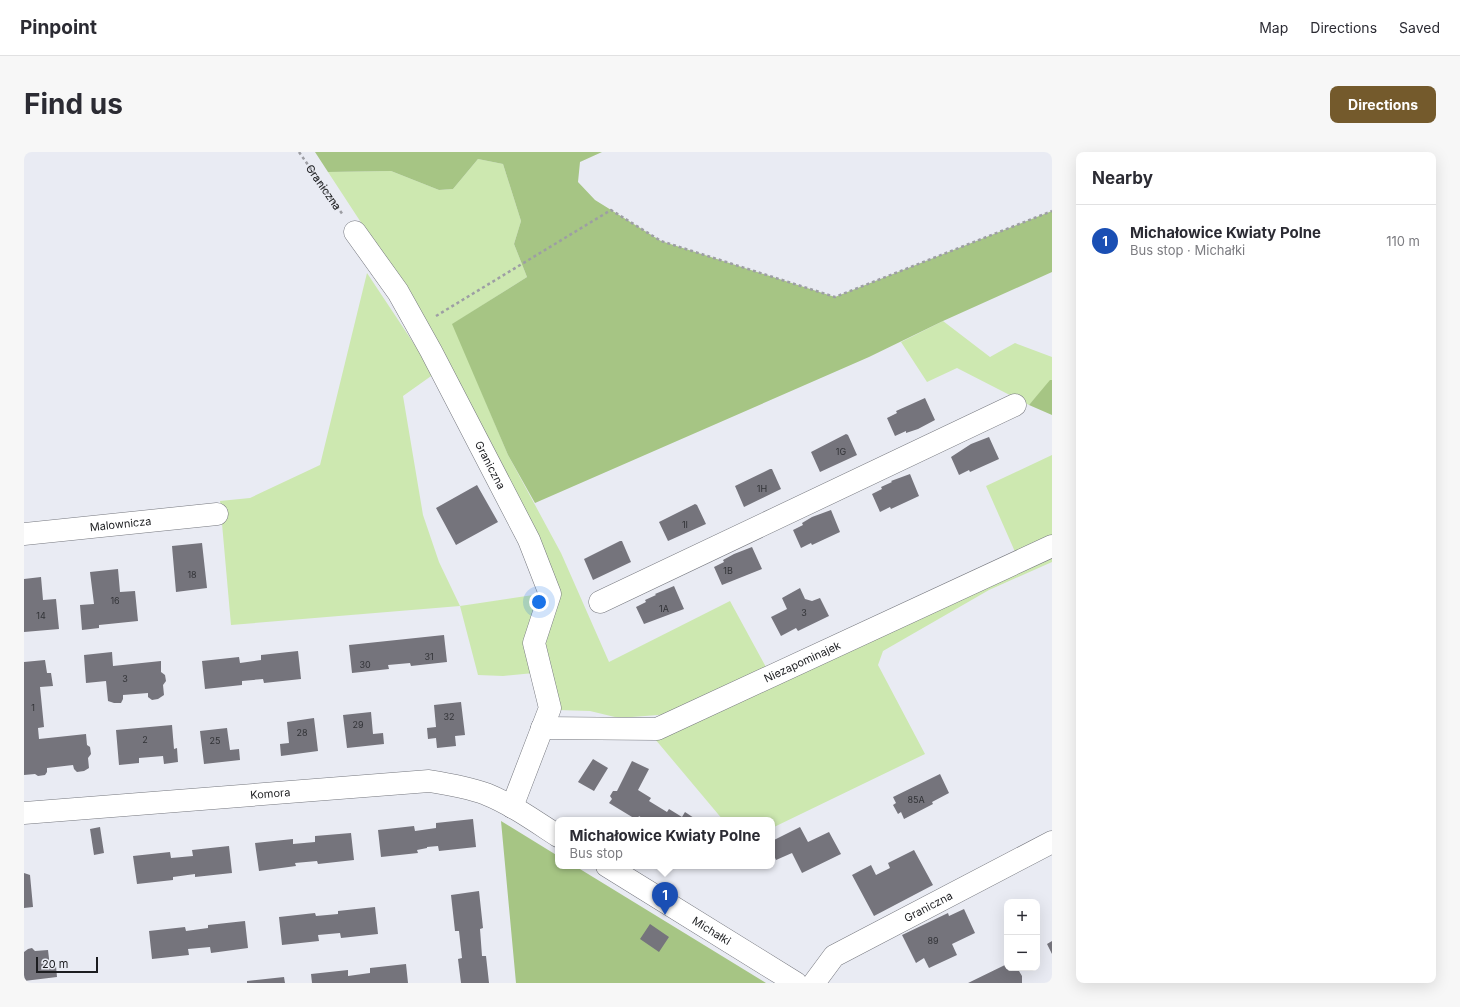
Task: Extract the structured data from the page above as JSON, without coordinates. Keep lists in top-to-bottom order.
{
  "streets": {
    "street": [
      "Graniczna",
      "Malownicza",
      "Niezapominajek",
      "Komora",
      "Michałki"
    ]
  },
  "crossings": [
    ["Graniczna", "Niezapominajek"],
    ["Graniczna", "Komora"]
  ],
  "house_numbers": [
    "1G",
    "1H",
    "1I",
    "1B",
    "18",
    "16",
    "1A",
    "3",
    "14",
    "31",
    "30",
    "3",
    "1",
    "32",
    "29",
    "28",
    "2",
    "25",
    "85A",
    "89"
  ],
  "scale_bar": "20 m",
  "page": {
    "header": "Pinpoint",
    "nav": ["Map", "Directions", "Saved"],
    "buttons": "Directions",
    "title": "Find us",
    "heading": "Nearby",
    "list": [
      {
        "mark": "1",
        "name": "Michałowice Kwiaty Polne",
        "note": "Bus stop · Michałki",
        "value": "110 m"
      }
    ],
    "popup": ["Michałowice Kwiaty Polne", "Bus stop"],
    "pins": "1",
    "map_buttons": ["+", "−"],
    "scale": "20 m"
  }
}
